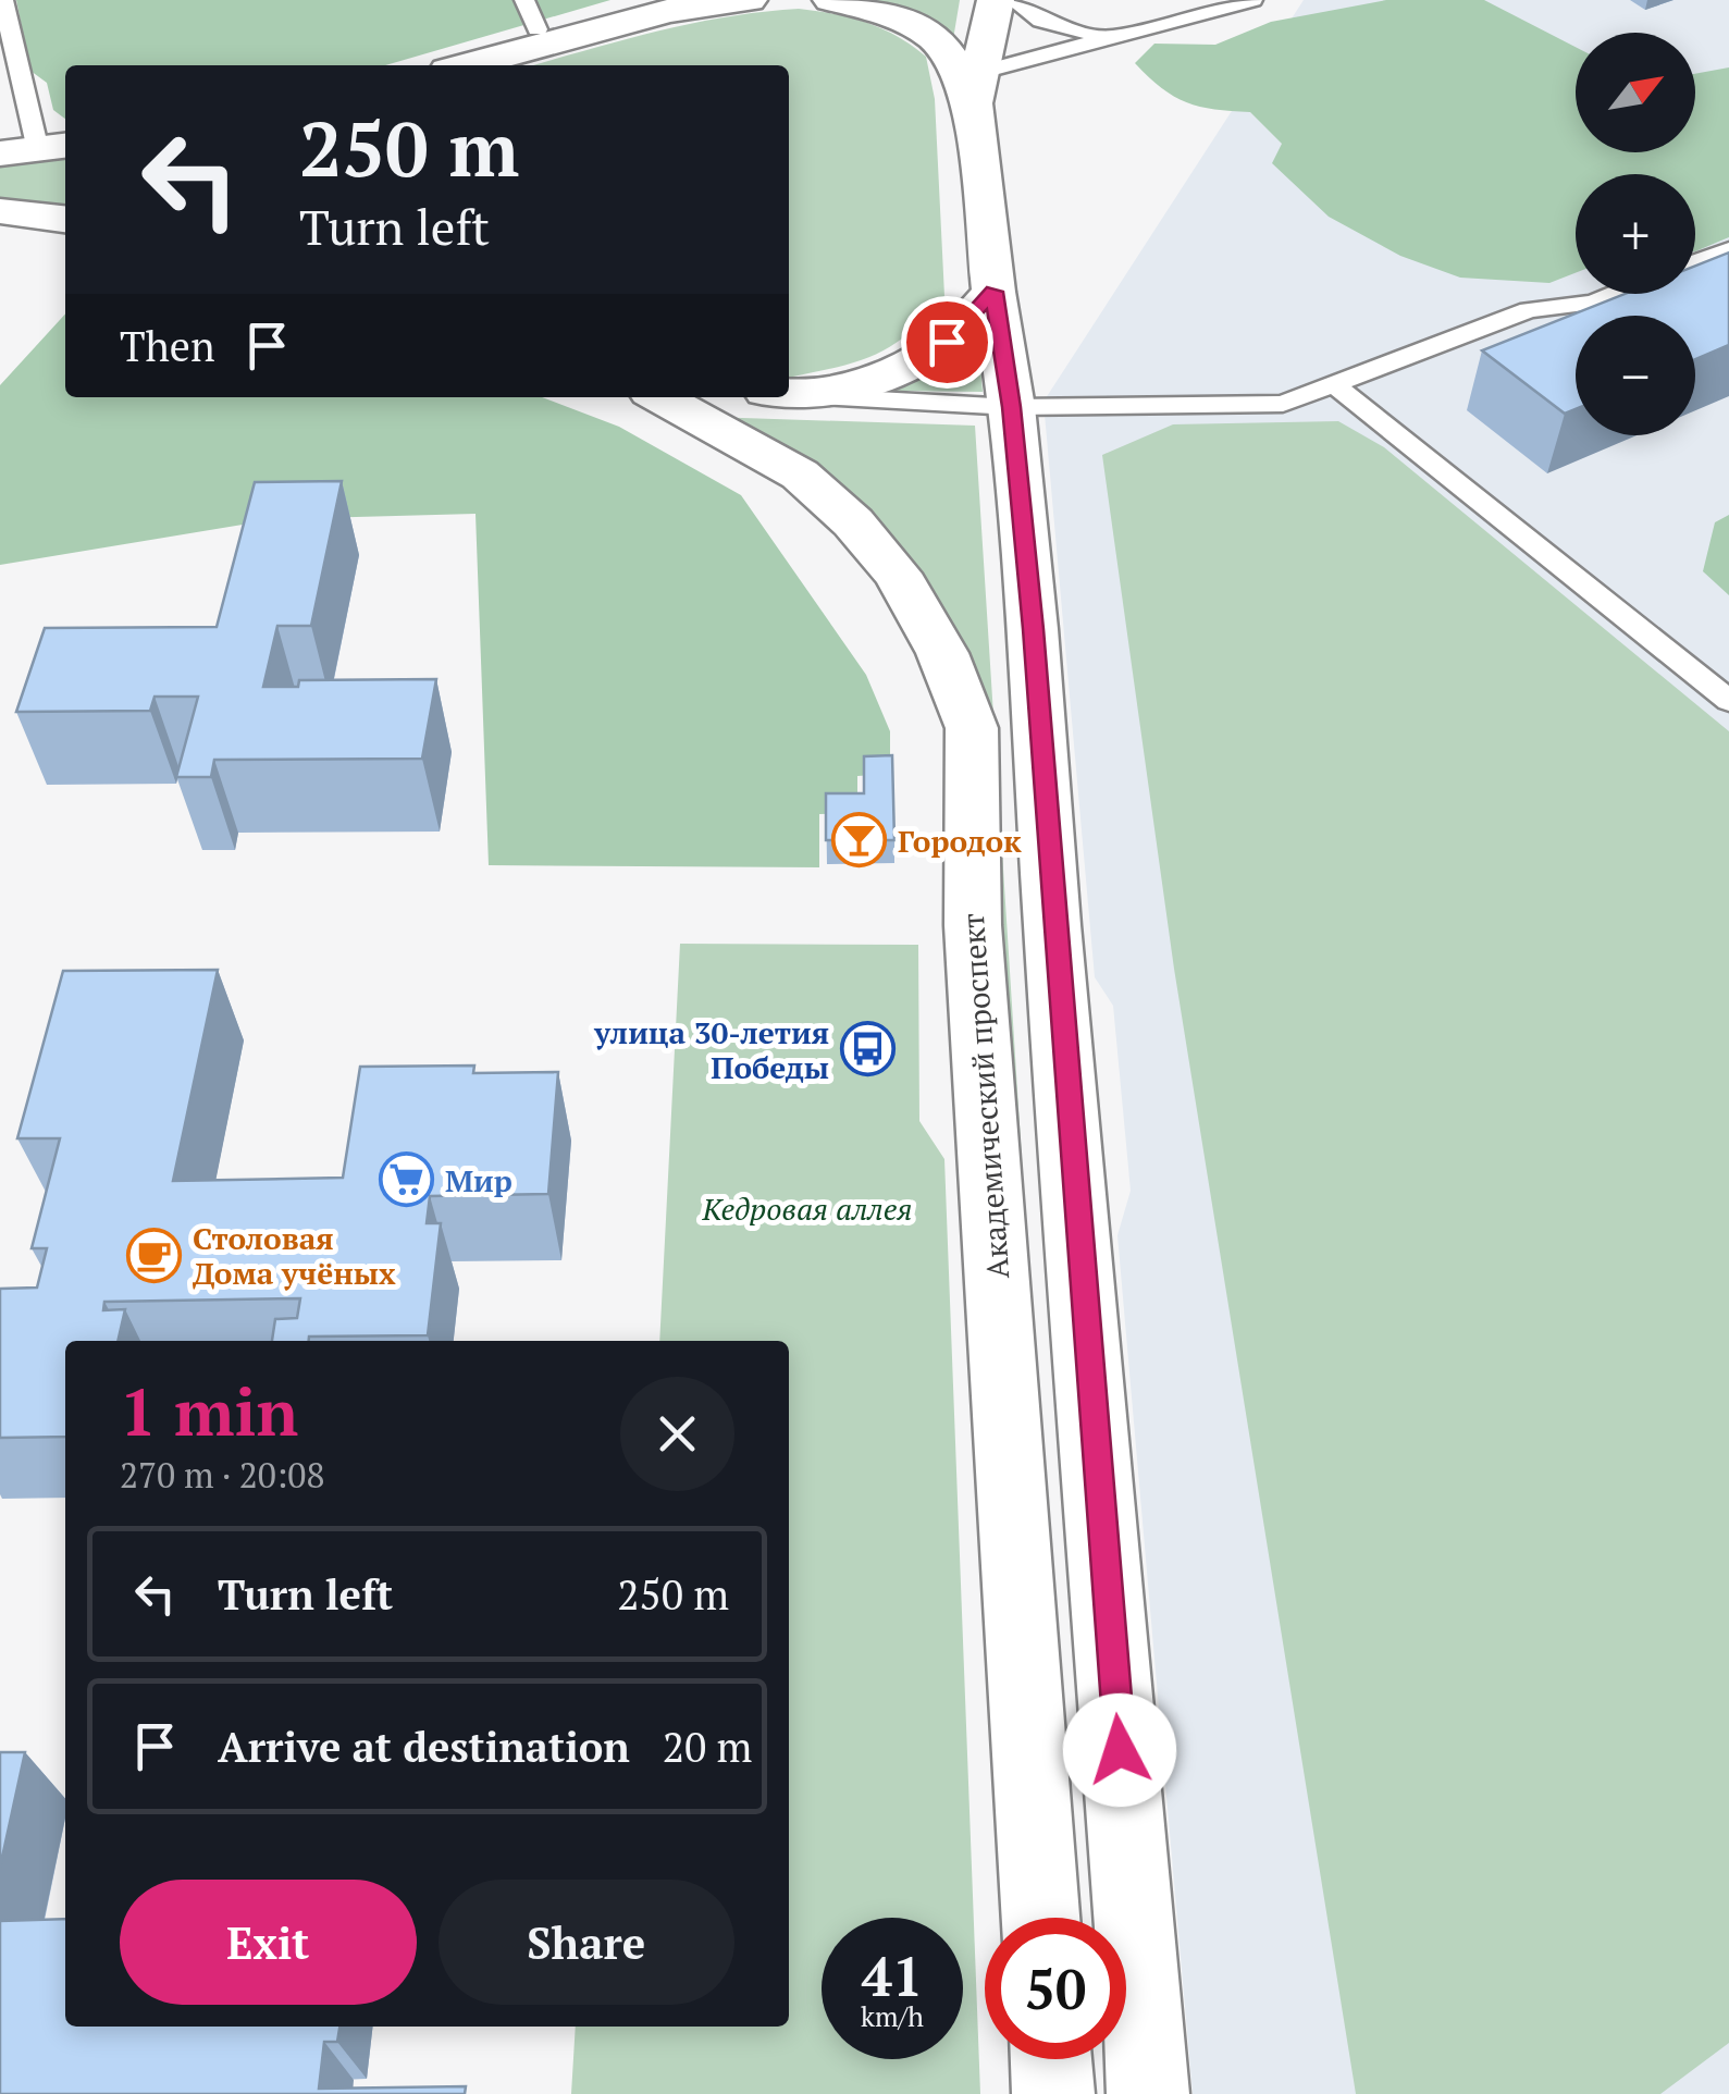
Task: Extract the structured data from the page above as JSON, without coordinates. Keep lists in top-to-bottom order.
{
  "streets": {
    "main road": ["Академический проспект"]
  },
  "parks": ["Кедровая аллея"],
  "places": {
    "bar": ["Городок"],
    "bus stop": ["улица 30-летия Победы"],
    "supermarket": ["Мир"],
    "cafe": ["Столовая Дома учёных"]
  },
  "north": "top right",
  "page": {
    "map_buttons": ["+", "−"],
    "turn": ["250 m", "Turn left"],
    "then": "Then",
    "heading": ["1 min", "270 m · 20:08"],
    "list": [
      {
        "name": "Turn left",
        "value": "250 m"
      },
      {
        "name": "Arrive at destination",
        "value": "20 m"
      }
    ],
    "buttons": ["Exit", "Share"],
    "speed": "41 km/h",
    "limit": "50"
  }
}
